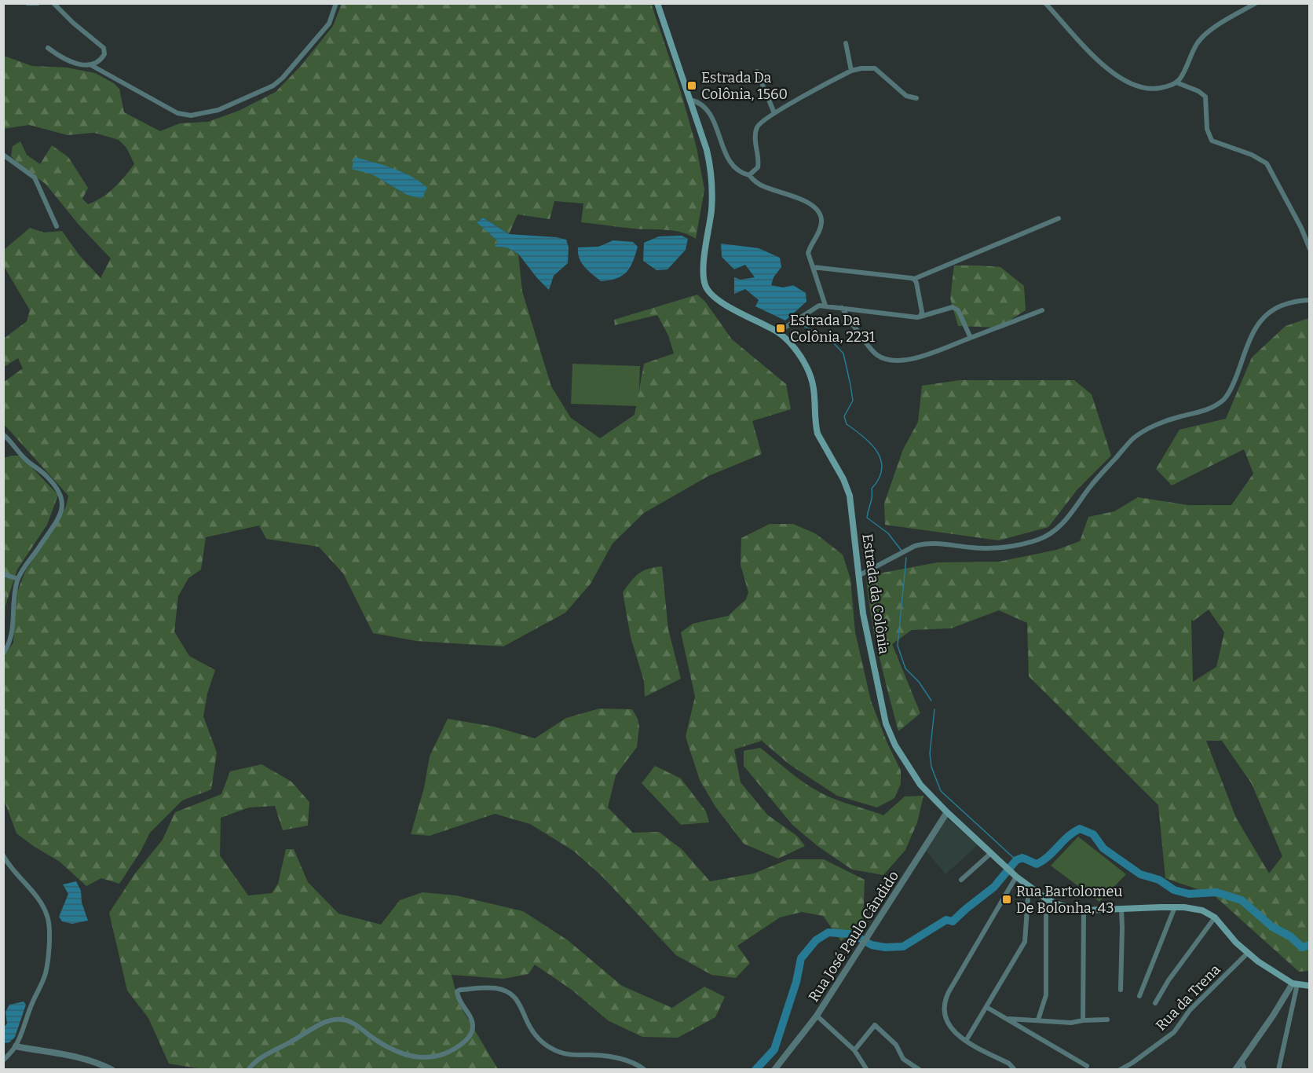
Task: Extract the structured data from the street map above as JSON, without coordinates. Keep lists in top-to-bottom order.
{
  "streets": {
    "main road": ["Estrada da Colônia"],
    "street": ["Rua José Paulo Cândido", "Rua da Trena"]
  },
  "crossings": [
    ["Estrada da Colônia", "Rua José Paulo Cândido"],
    ["Estrada da Colônia", "Rua da Trena"]
  ],
  "places": {
    "transit": ["Estrada Da Colônia, 1560", "Estrada Da Colônia, 2231", "Rua Bartolomeu De Bolonha, 43"]
  }
}
